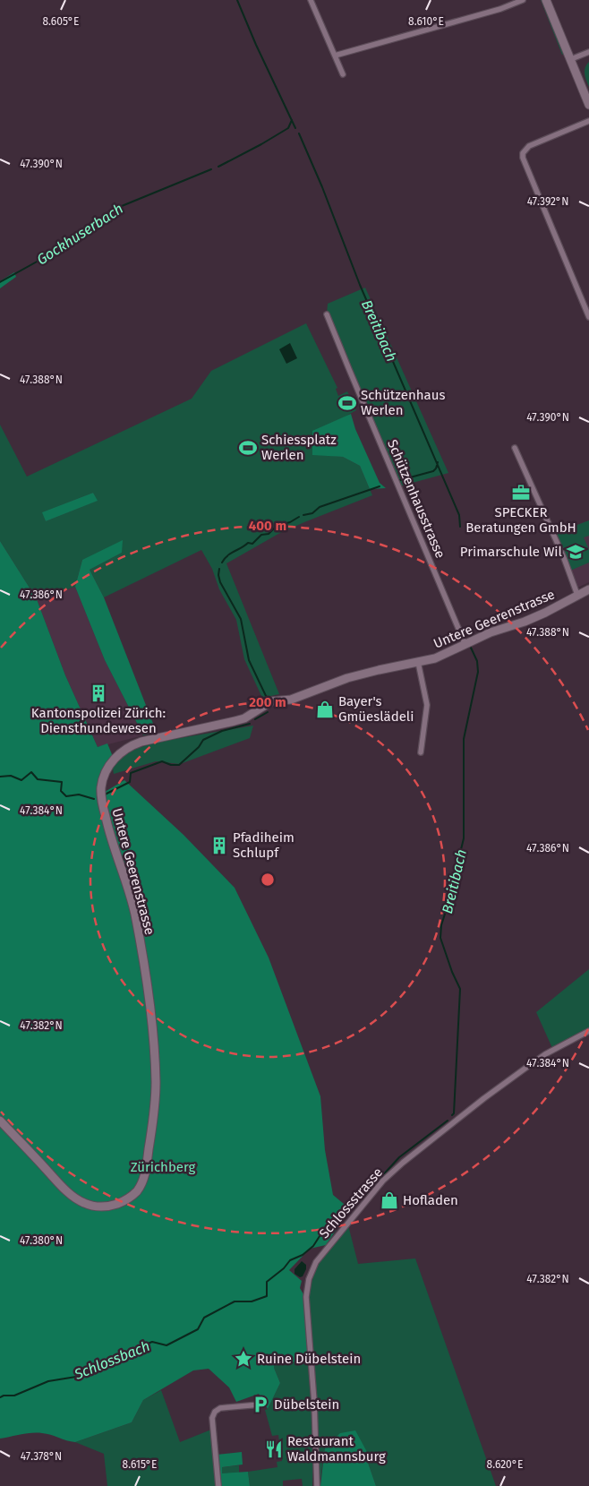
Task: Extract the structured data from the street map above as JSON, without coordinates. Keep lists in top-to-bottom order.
{
  "streets": {
    "street": ["Schützenhausstrasse", "Untere Geerenstrasse", "Schlossstrasse"]
  },
  "crossings": [
    ["Schützenhausstrasse", "Untere Geerenstrasse"]
  ],
  "water": ["Gockhuserbach", "Breitibach", "Schlossbach"],
  "parks": ["Zürichberg"],
  "places": {
    "sports": ["Schützenhaus Werlen", "Schiessplatz Werlen"],
    "office": ["SPECKER Beratungen GmbH"],
    "school or university": ["Primarschule Wil"],
    "building": ["Kantonspolizei Zürich: Diensthundewesen", "Pfadiheim Schlupf"],
    "shop": ["Bayer's Gmüeslädeli", "Hofladen"],
    "place": ["Ruine Dübelstein"],
    "parking": ["Dübelstein"],
    "restaurant": ["Restaurant Waldmannsburg"]
  },
  "coordinates": [
    "8.605°E",
    "8.610°E",
    "47.390°N",
    "47.392°N",
    "47.388°N",
    "47.386°N",
    "47.384°N",
    "47.382°N",
    "47.380°N",
    "47.378°N",
    "8.615°E",
    "8.620°E"
  ],
  "rings": ["400 m", "200 m"]
}
